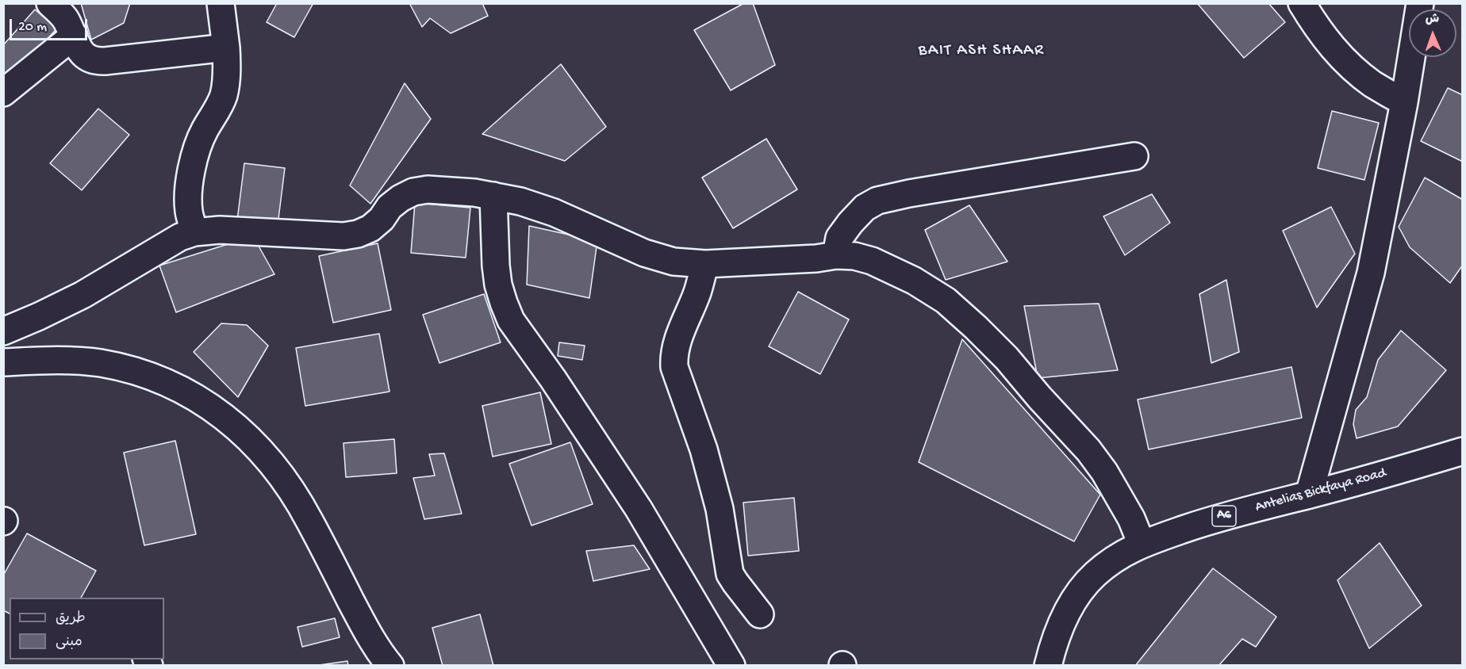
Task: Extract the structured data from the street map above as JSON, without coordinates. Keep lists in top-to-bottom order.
{
  "streets": {
    "main road": ["Antelias Bickfaya Road", "A6"]
  },
  "districts": ["BAIT ASH SHAAR"],
  "legend": ["طريق", "مبنى"],
  "scale_bar": "20 m",
  "north": "top"
}
